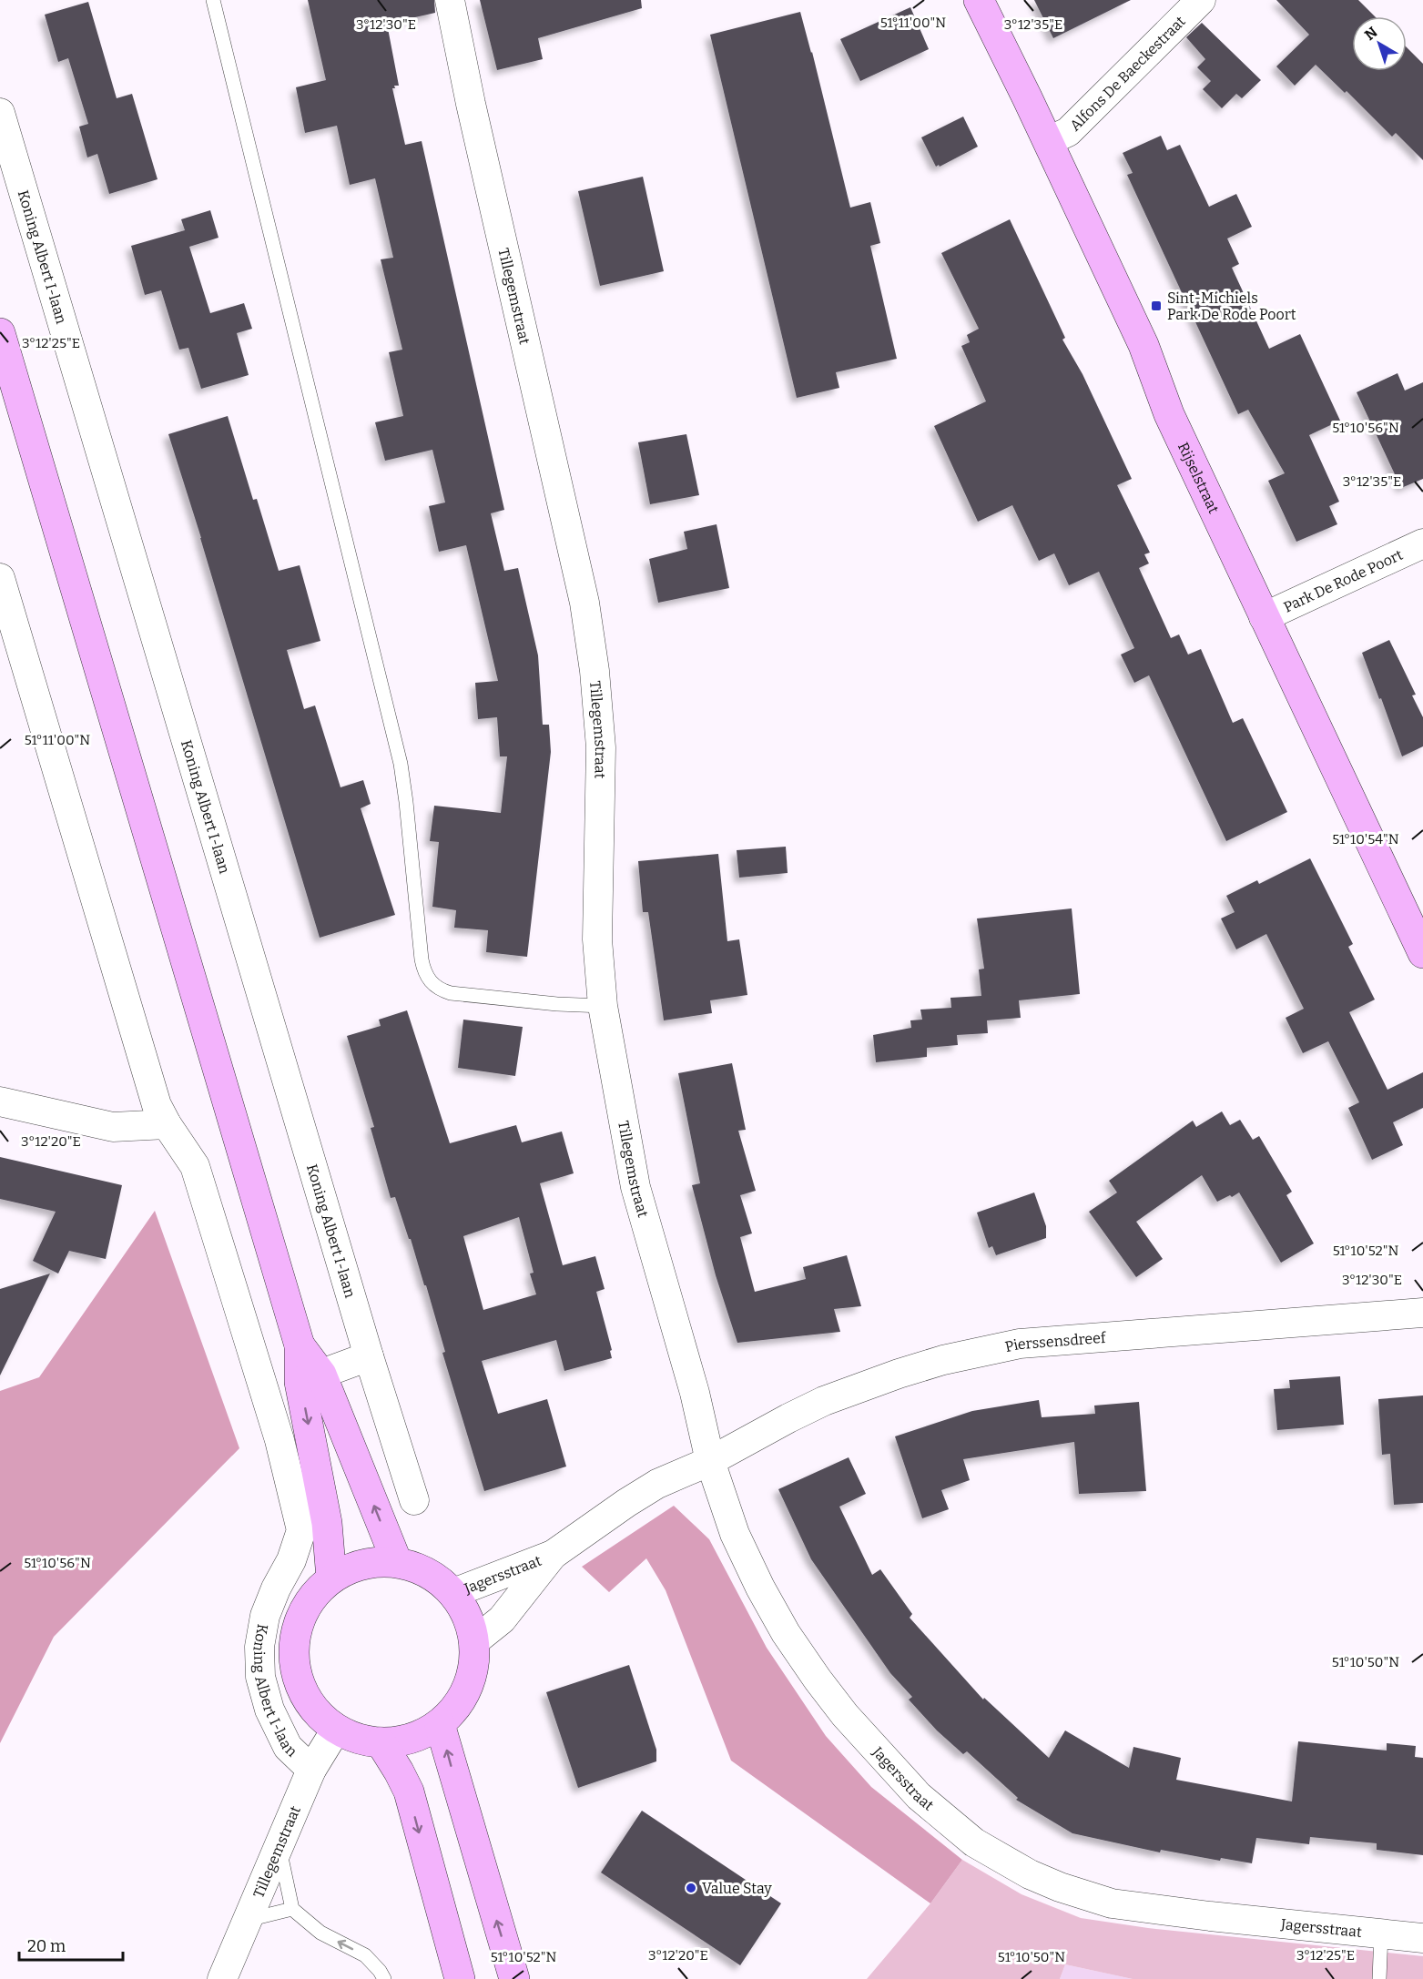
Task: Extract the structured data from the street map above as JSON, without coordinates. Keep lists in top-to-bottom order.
{
  "streets": {
    "main road": ["Koning Albert I-laan", "Rijselstraat"],
    "street": [
      "Alfons De Baeckestraat",
      "Tillegemstraat",
      "Park De Rode Poort",
      "Pierssensdreef",
      "Jagersstraat"
    ]
  },
  "crossings": [
    ["Alfons De Baeckestraat", "Rijselstraat"],
    ["Koning Albert I-laan", "Tillegemstraat"],
    ["Koning Albert I-laan", "Jagersstraat"],
    ["Tillegemstraat", "Pierssensdreef"],
    ["Tillegemstraat", "Jagersstraat"],
    ["Rijselstraat", "Park De Rode Poort"],
    ["Pierssensdreef", "Jagersstraat"]
  ],
  "places": {
    "transit": ["Sint-Michiels Park De Rode Poort"],
    "other": ["Value Stay"]
  },
  "scale_bar": "20 m",
  "north": "top left",
  "coordinates": [
    "51°11'00\"N",
    "3°12'35\"E",
    "3°12'30\"E",
    "3°12'25\"E",
    "51°10'56\"N",
    "51°10'54\"N",
    "3°12'20\"E",
    "51°10'52\"N",
    "51°10'50\"N"
  ]
}
